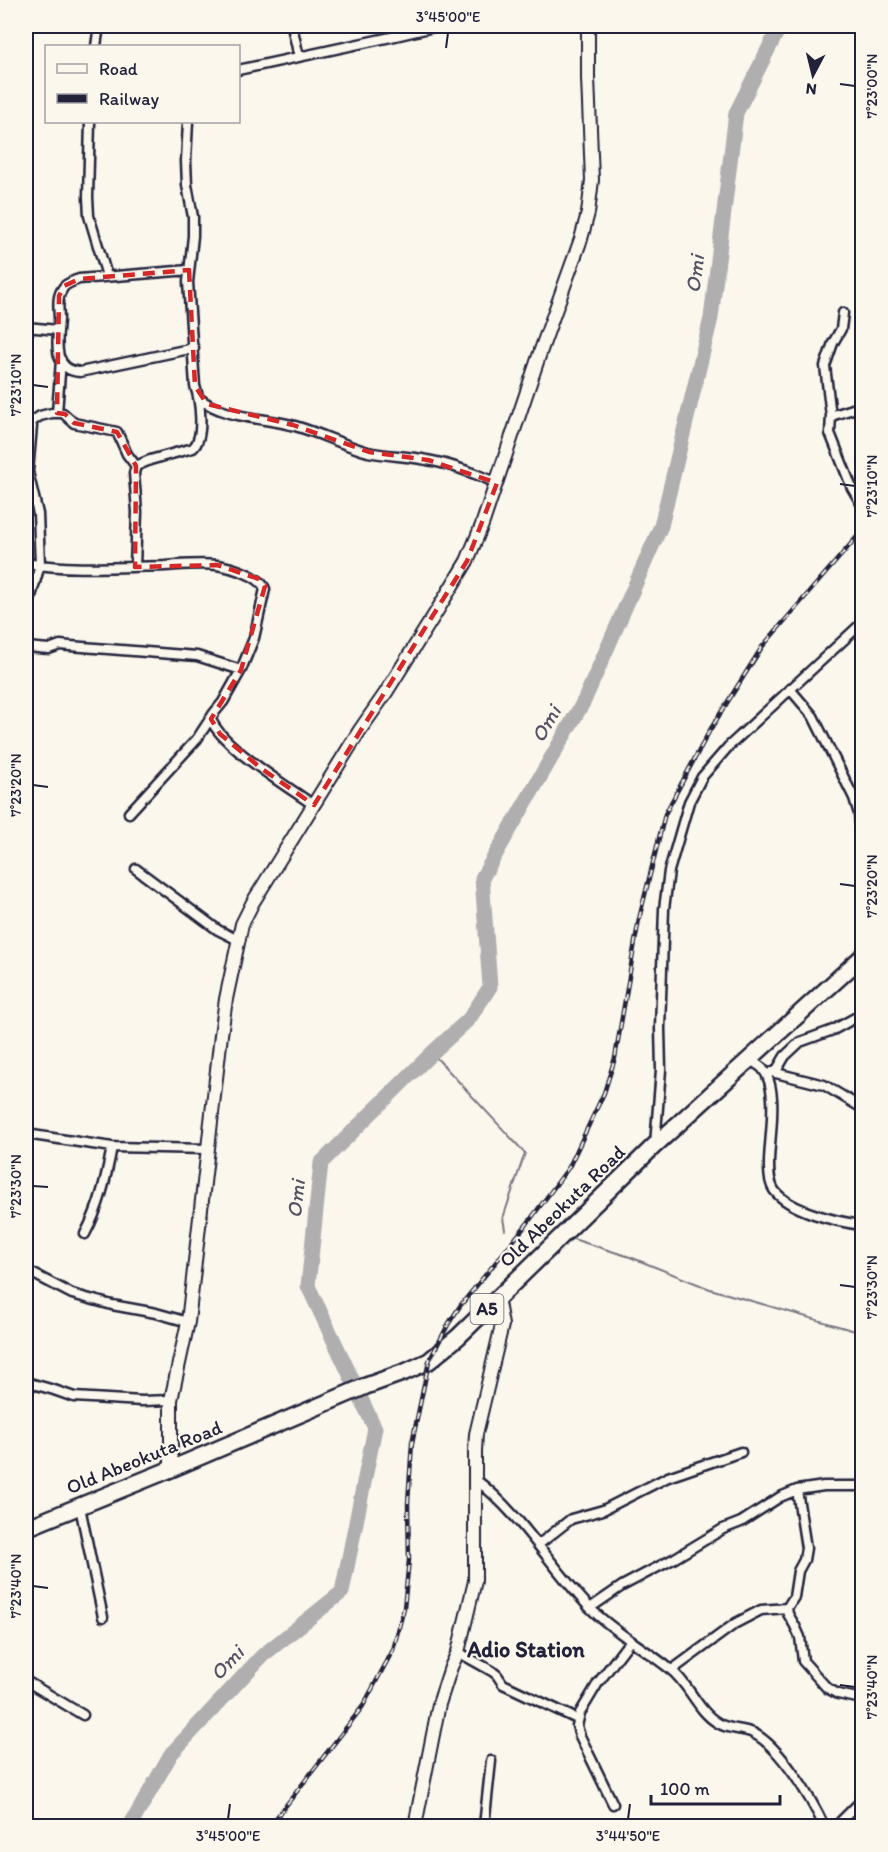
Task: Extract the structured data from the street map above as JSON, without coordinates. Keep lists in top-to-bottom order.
{
  "streets": {
    "highway": ["Old Abeokuta Road", "A5"]
  },
  "districts": ["Adio Station"],
  "water": ["Omi"],
  "legend": ["Road", "Railway"],
  "scale_bar": "100 m",
  "north": "bottom",
  "coordinates": [
    "3°45'00\"E",
    "7°23'00\"N",
    "7°23'10\"N",
    "7°23'20\"N",
    "7°23'30\"N",
    "7°23'40\"N",
    "3°44'50\"E"
  ]
}
